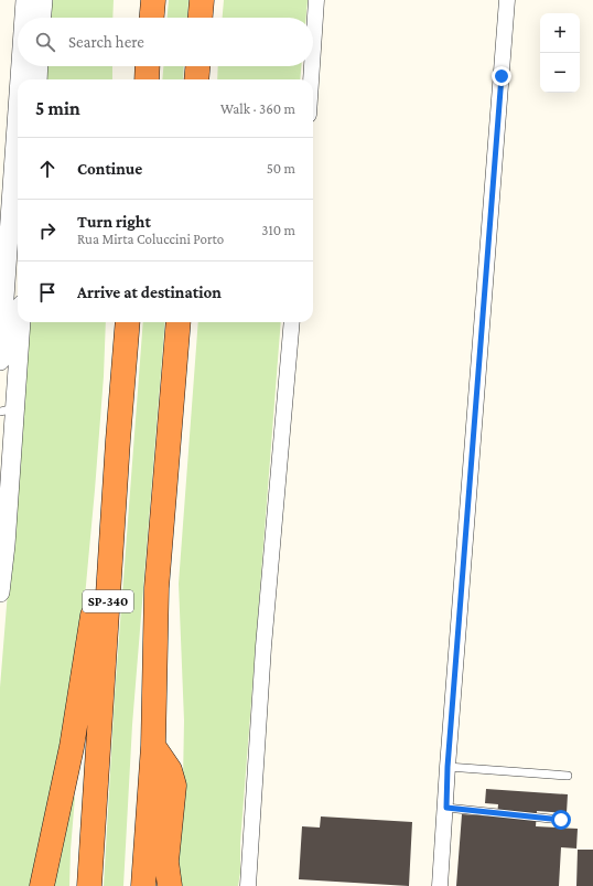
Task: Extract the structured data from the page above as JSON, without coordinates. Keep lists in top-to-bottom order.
{
  "streets": {
    "highway": ["SP-340"]
  },
  "page": {
    "map_buttons": ["+", "−"],
    "search": "Search here",
    "heading": ["5 min", "Walk · 360 m"],
    "list": [
      ["Continue", "50 m"],
      ["Turn right", "Rua Mirta Coluccini Porto", "310 m"],
      "Arrive at destination"
    ]
  }
}
